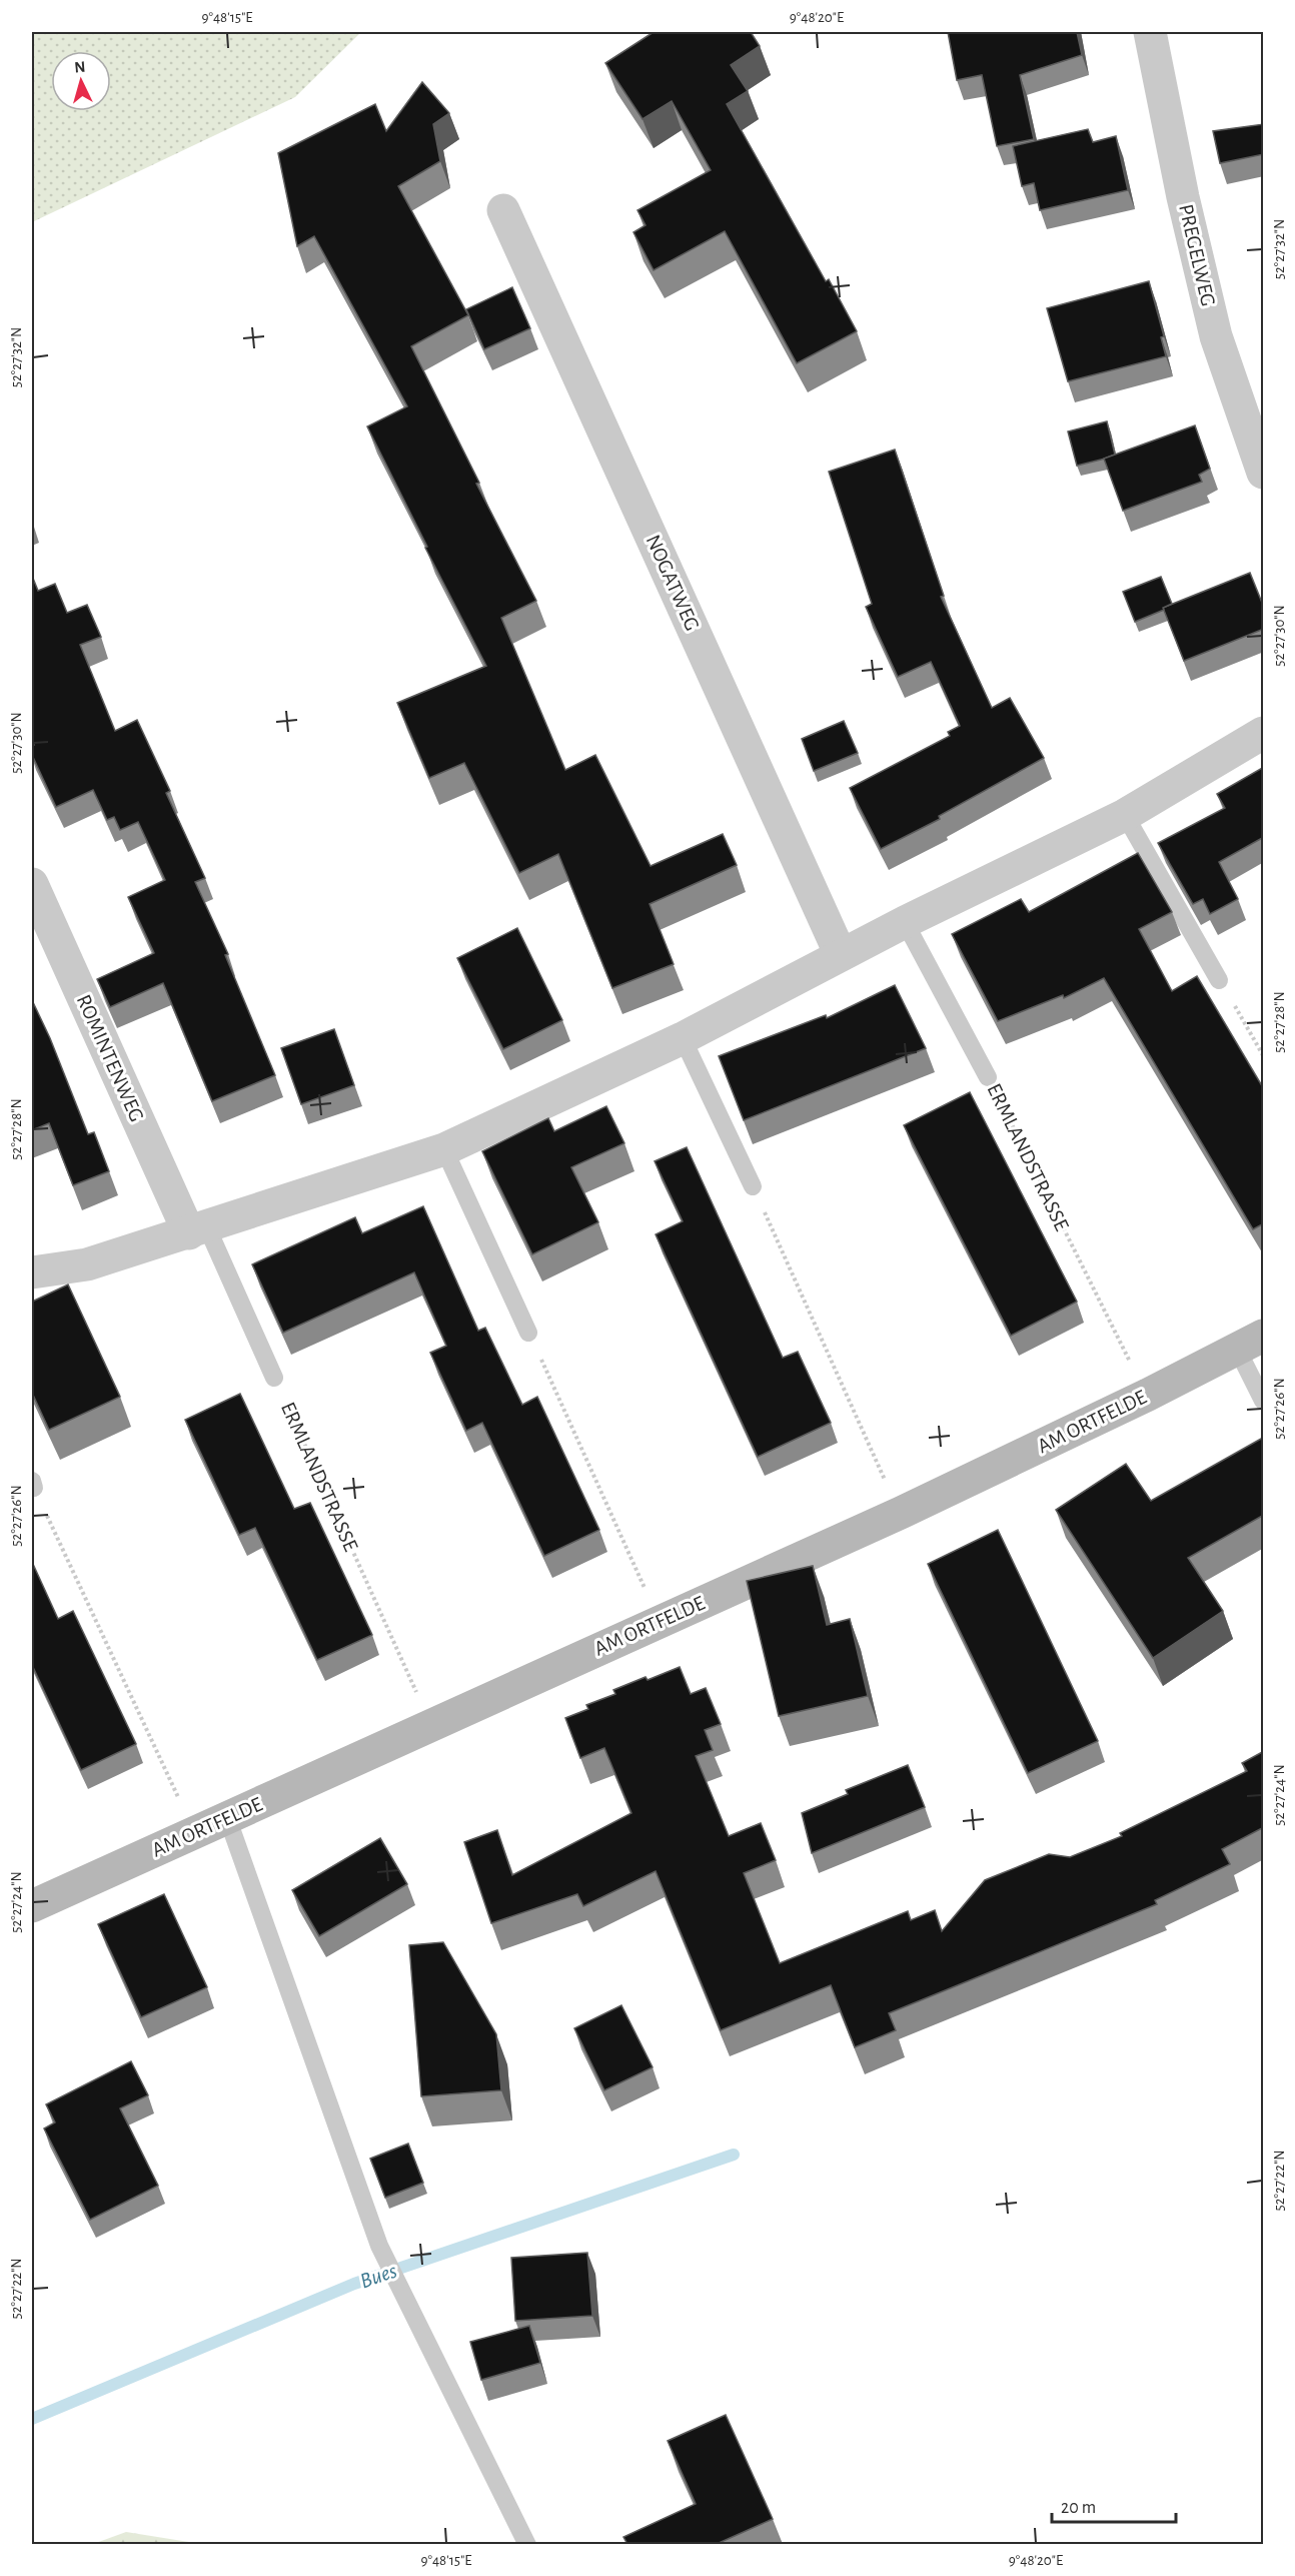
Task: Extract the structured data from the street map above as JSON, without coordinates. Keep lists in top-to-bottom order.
{
  "streets": {
    "main road": ["AM ORTFELDE"],
    "street": ["PREGELWEG", "NOGATWEG", "ROMINTENWEG"],
    "lane": ["ERMLANDSTRASSE"]
  },
  "crossings": [
    ["ROMINTENWEG", "ERMLANDSTRASSE"],
    ["ERMLANDSTRASSE", "AM ORTFELDE"]
  ],
  "water": ["Bues"],
  "scale_bar": "20 m",
  "north": "top",
  "coordinates": [
    "9°48'15\"E",
    "9°48'20\"E",
    "52°27'32\"N",
    "52°27'30\"N",
    "52°27'28\"N",
    "52°27'26\"N",
    "52°27'24\"N",
    "52°27'22\"N"
  ]
}
